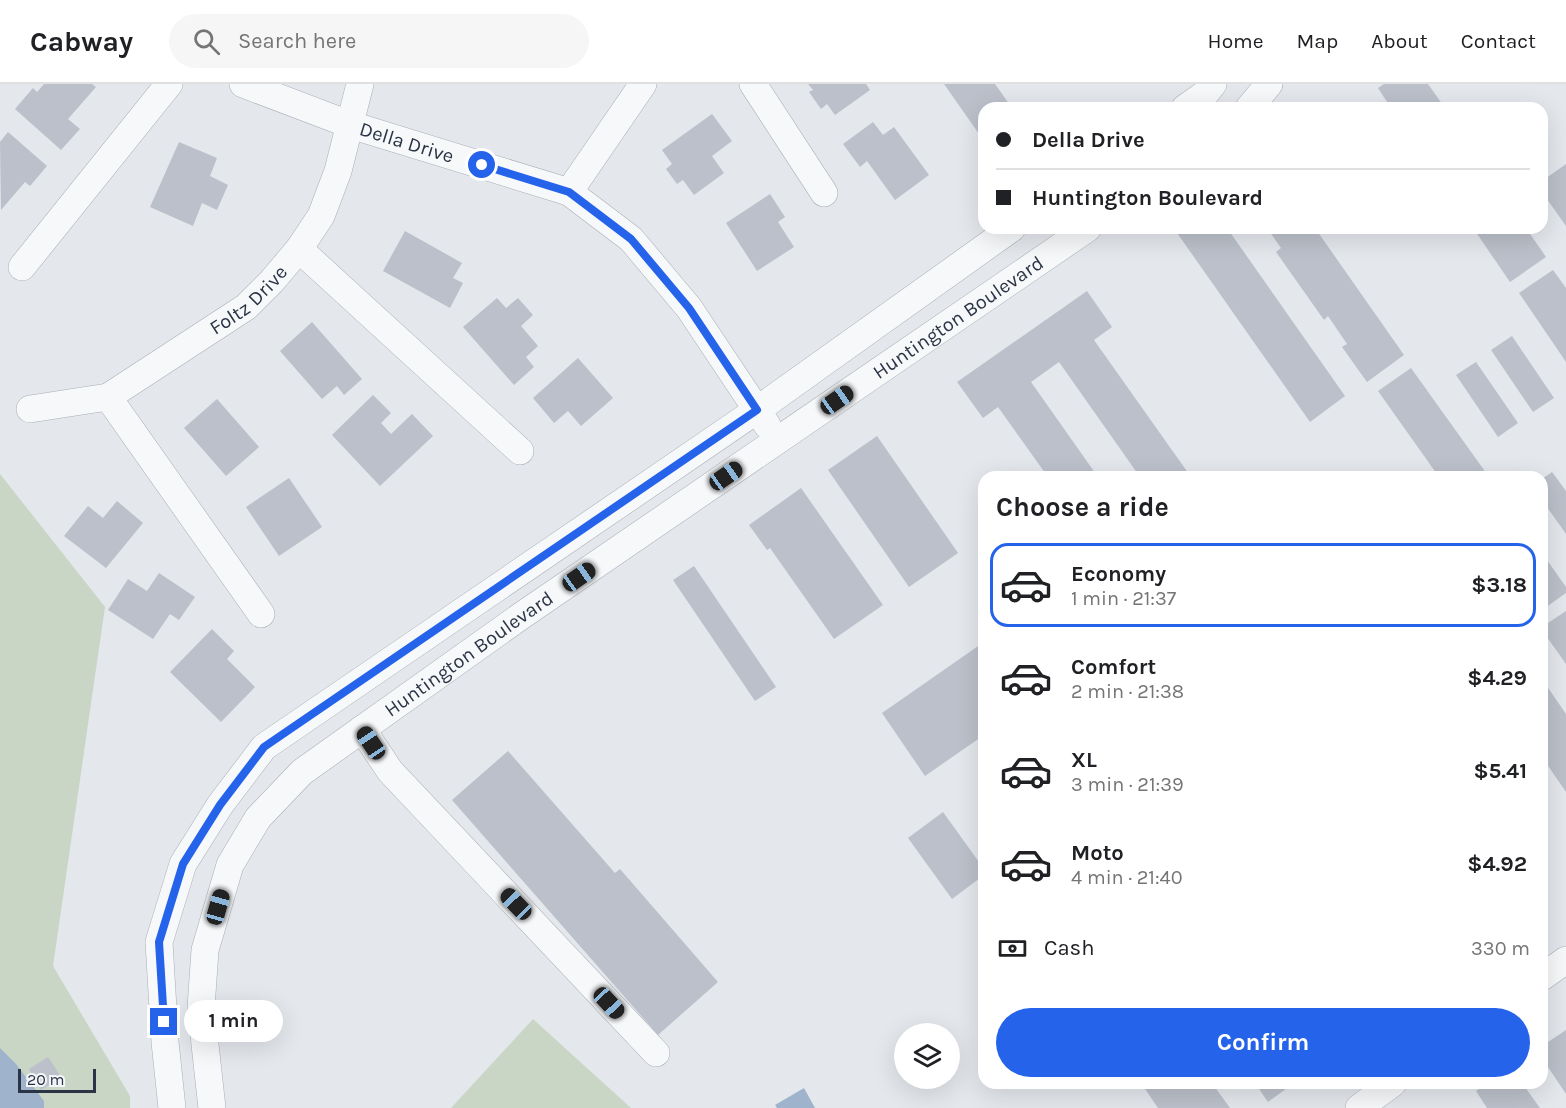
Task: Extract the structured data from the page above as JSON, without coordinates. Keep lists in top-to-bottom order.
{
  "streets": {
    "street": ["Della Drive", "Foltz Drive", "Huntington Boulevard"]
  },
  "crossings": [
    ["Della Drive", "Foltz Drive"],
    ["Della Drive", "Huntington Boulevard"]
  ],
  "scale_bar": "20 m",
  "page": {
    "header": "Cabway",
    "search": "Search here",
    "nav": [
      "Home",
      "Map",
      "About",
      "Contact"
    ],
    "banner": ["Della Drive", "Huntington Boulevard"],
    "heading": "Choose a ride",
    "list": [
      {
        "name": "Economy",
        "note": "1 min · 21:37",
        "value": "$3.18"
      },
      {
        "name": "Comfort",
        "note": "2 min · 21:38",
        "value": "$4.29"
      },
      {
        "name": "XL",
        "note": "3 min · 21:39",
        "value": "$5.41"
      },
      {
        "name": "Moto",
        "note": "4 min · 21:40",
        "value": "$4.92"
      }
    ],
    "pay": ["Cash", "330 m"],
    "buttons": "Confirm",
    "bubble": "1 min",
    "scale": "20 m"
  }
}
